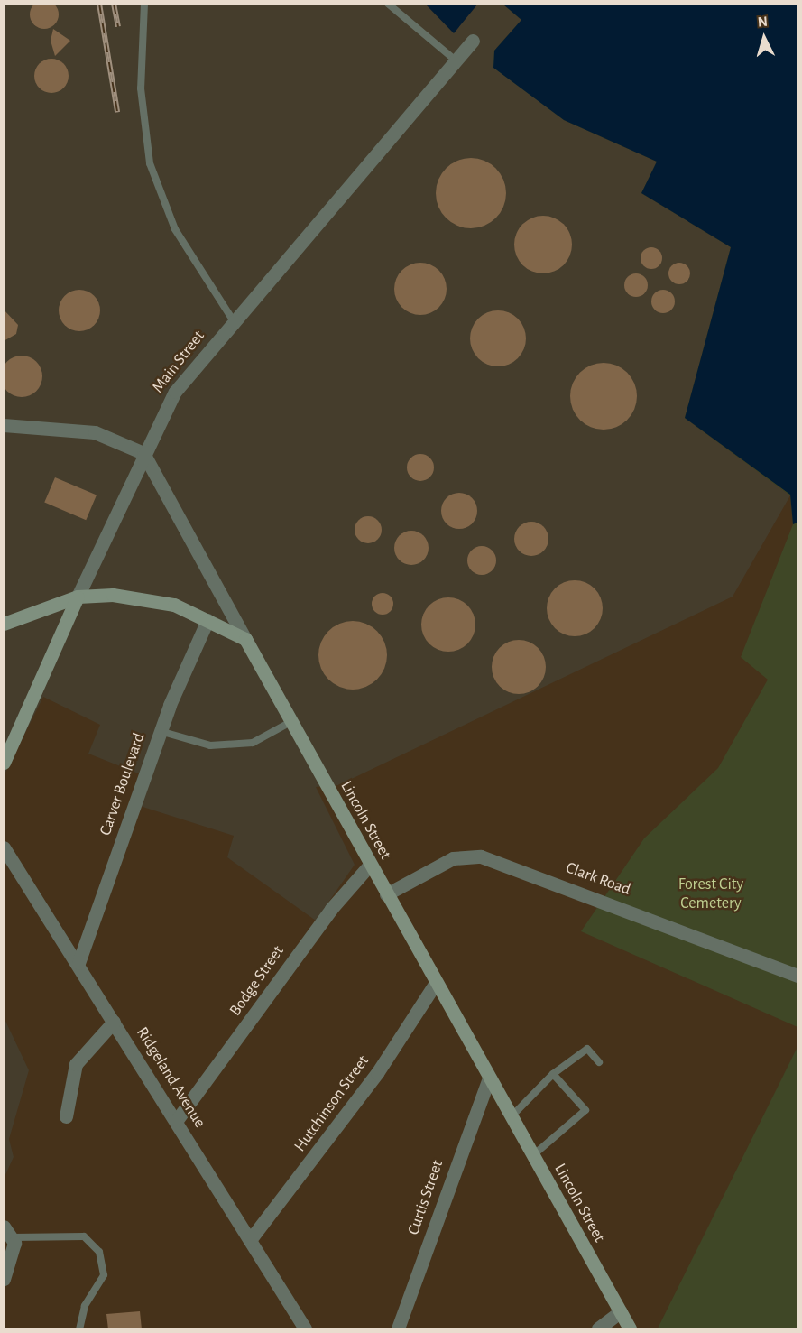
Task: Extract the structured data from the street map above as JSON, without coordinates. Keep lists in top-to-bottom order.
{
  "streets": {
    "main road": ["Main Street", "Lincoln Street"],
    "street": [
      "Carver Boulevard",
      "Clark Road",
      "Bodge Street",
      "Ridgeland Avenue",
      "Hutchinson Street",
      "Curtis Street"
    ]
  },
  "crossings": [
    ["Main Street", "Lincoln Street"],
    ["Carver Boulevard", "Ridgeland Avenue"],
    ["Lincoln Street", "Clark Road"],
    ["Lincoln Street", "Bodge Street"],
    ["Lincoln Street", "Hutchinson Street"],
    ["Lincoln Street", "Curtis Street"],
    ["Bodge Street", "Ridgeland Avenue"],
    ["Ridgeland Avenue", "Hutchinson Street"]
  ],
  "parks": ["Forest City Cemetery"],
  "north": "top"
}
